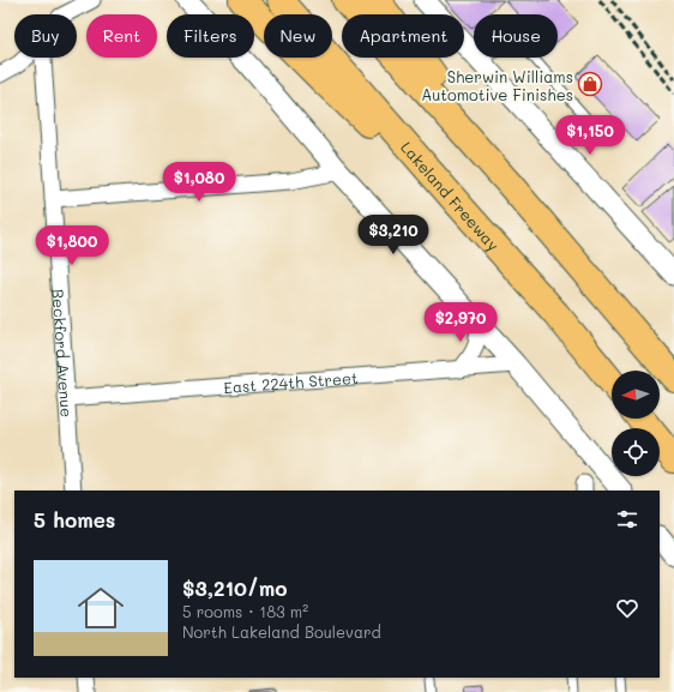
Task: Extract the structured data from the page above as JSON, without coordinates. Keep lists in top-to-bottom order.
{
  "streets": {
    "highway": ["Lakeland Freeway"],
    "street": ["Beckford Avenue", "East 224th Street"]
  },
  "crossings": [
    ["Beckford Avenue", "East 224th Street"]
  ],
  "places": {
    "shop": ["Sherwin Williams Automotive Finishes"]
  },
  "north": "left",
  "page": {
    "chip": [
      "Buy",
      "Rent",
      "Filters",
      "New",
      "Apartment",
      "House"
    ],
    "price": [
      "$1,150",
      "$1,080",
      "$3,210",
      "$1,800",
      "$2,970"
    ],
    "heading": "5 homes",
    "list": [
      {
        "name": "$3,210/mo",
        "note": "5 rooms · 183 m² · North Lakeland Boulevard"
      }
    ]
  }
}
